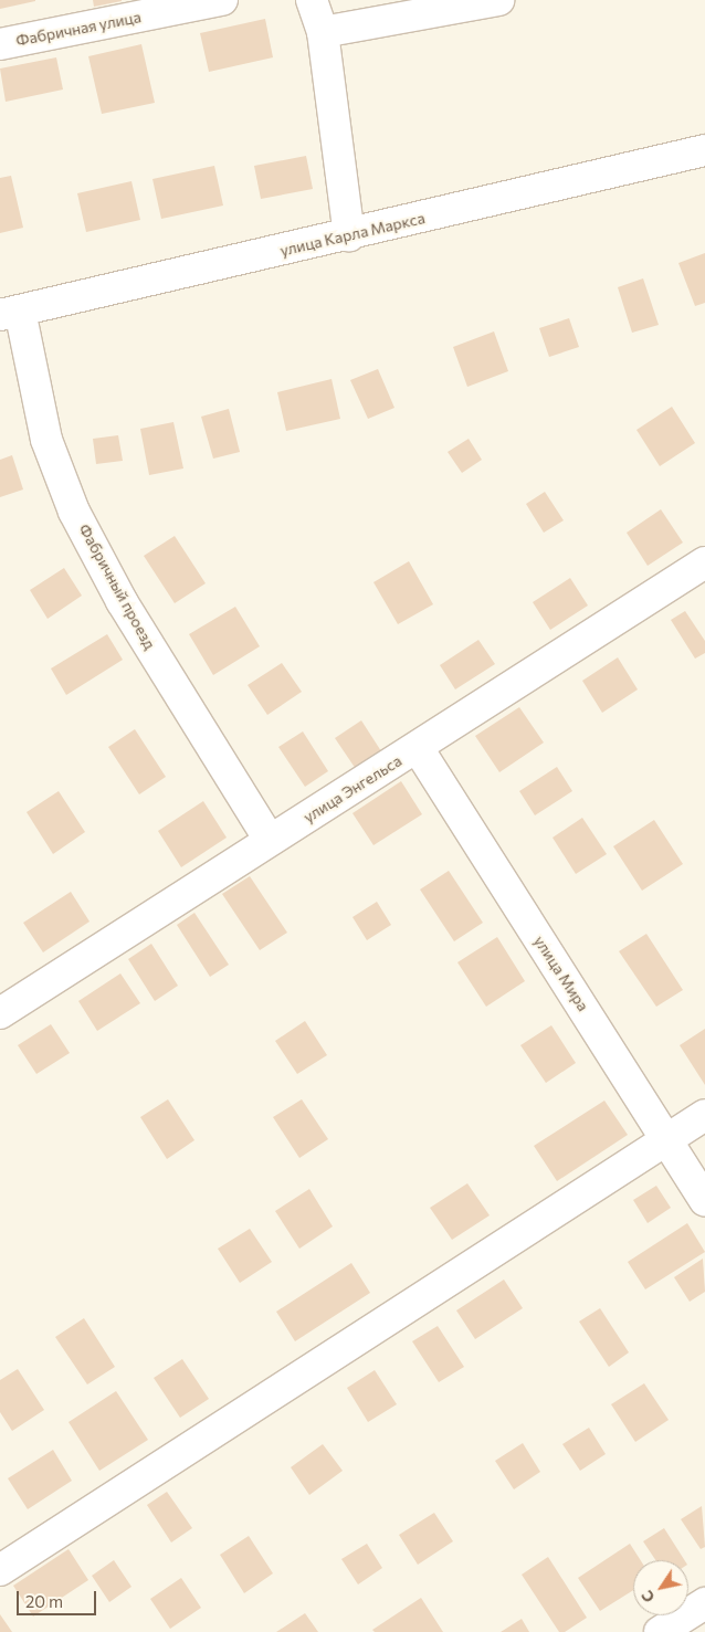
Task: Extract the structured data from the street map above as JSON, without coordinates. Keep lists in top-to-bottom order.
{
  "streets": {
    "street": [
      "Фабричная улица",
      "улица Карла Маркса",
      "Фабричный проезд",
      "улица Энгельса",
      "улица Мира"
    ]
  },
  "crossings": [
    ["улица Карла Маркса", "Фабричный проезд"],
    ["Фабричный проезд", "улица Энгельса"],
    ["улица Энгельса", "улица Мира"]
  ],
  "scale_bar": "20 m",
  "north": "bottom left"
}
